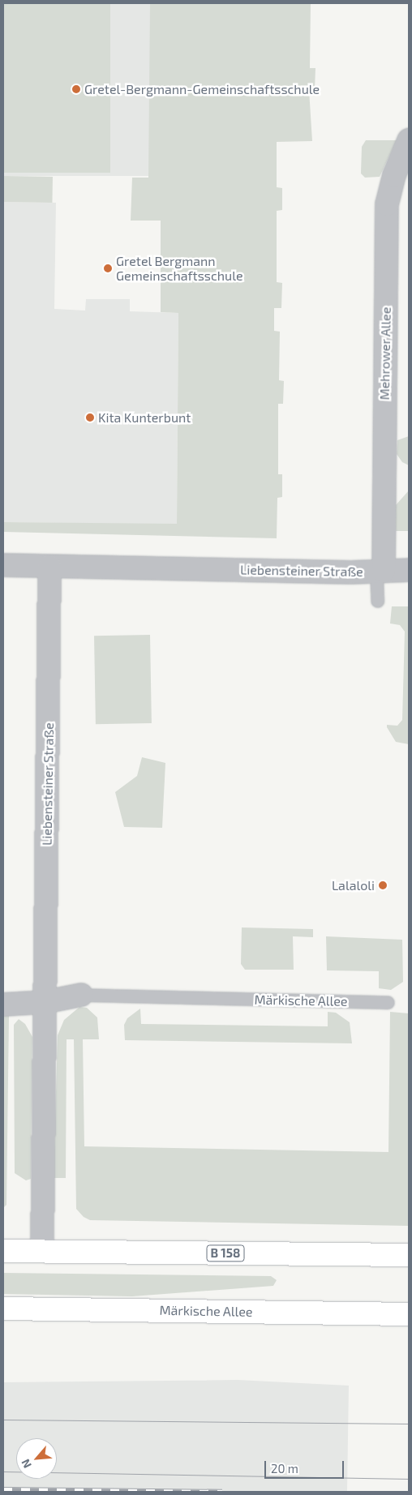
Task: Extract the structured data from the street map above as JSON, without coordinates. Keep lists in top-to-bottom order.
{
  "streets": {
    "main road": ["Märkische Allee", "B 158"],
    "street": ["Mehrower Allee", "Liebensteiner Straße"]
  },
  "crossings": [
    ["Mehrower Allee", "Liebensteiner Straße"],
    ["Liebensteiner Straße", "Märkische Allee"]
  ],
  "places": [
    "Gretel-Bergmann-Gemeinschaftsschule",
    "Gretel Bergmann Gemeinschaftsschule",
    "Kita Kunterbunt",
    "Lalaloli"
  ],
  "scale_bar": "20 m",
  "north": "bottom left"
}
